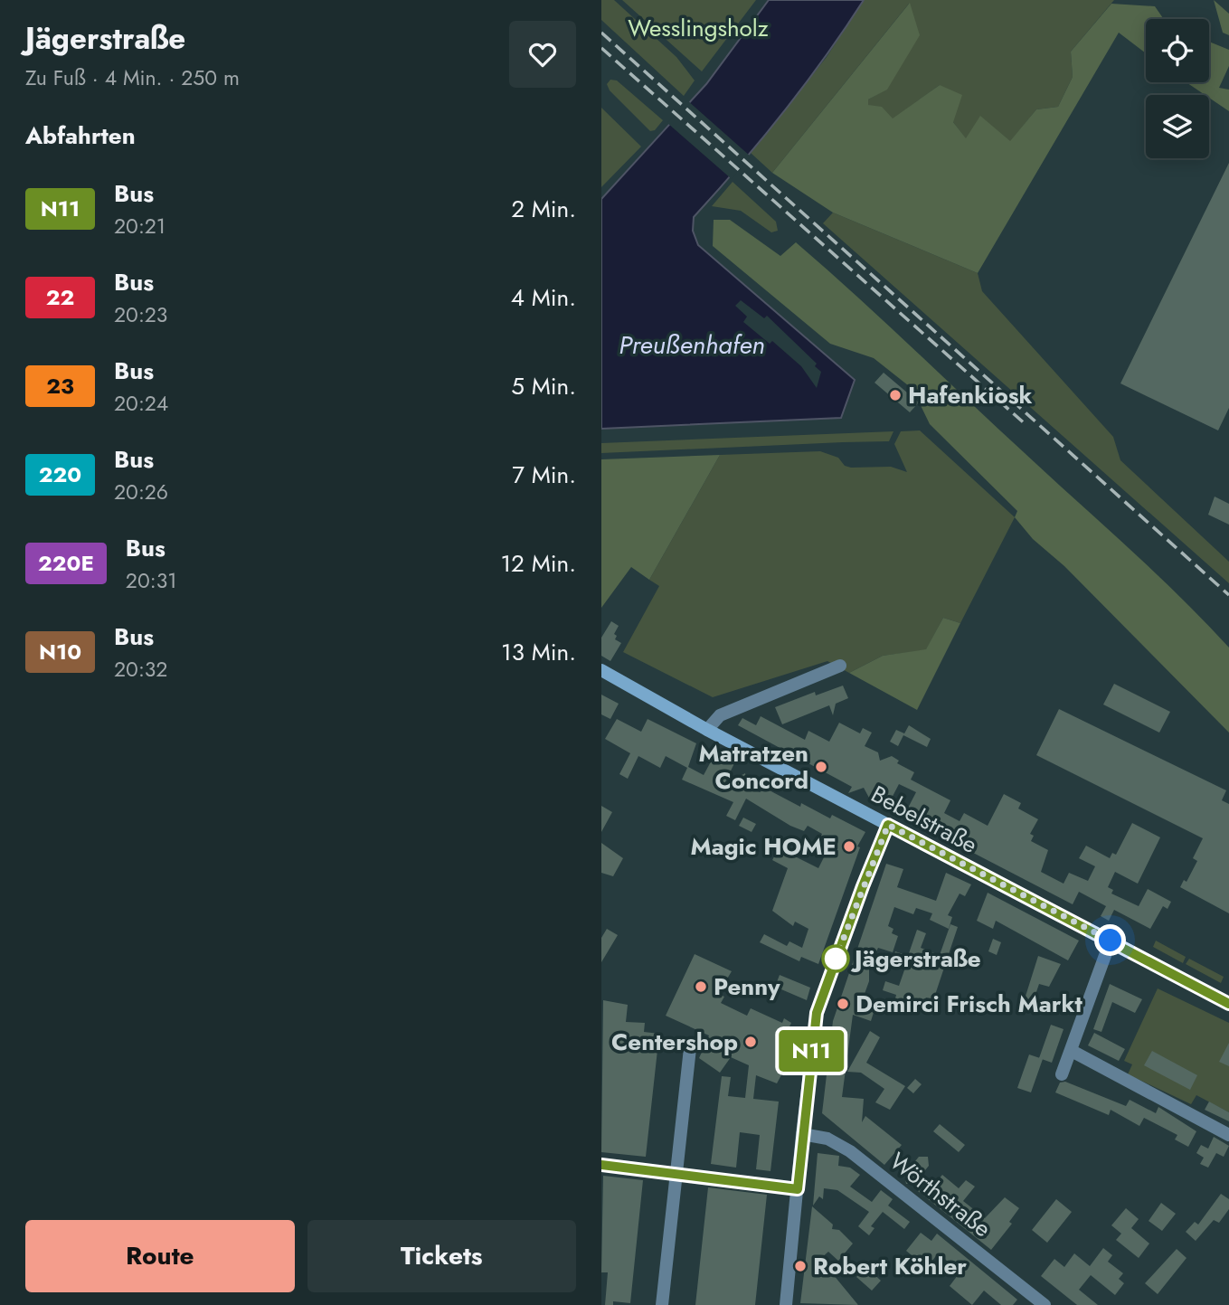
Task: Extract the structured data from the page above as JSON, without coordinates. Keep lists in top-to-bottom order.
{
  "streets": {
    "main road": ["Bebelstraße"],
    "street": ["Wörthstraße"]
  },
  "water": ["Preußenhafen"],
  "parks": ["Wesslingsholz"],
  "places": [
    "Hafenkiosk",
    "Matratzen Concord",
    "Magic HOME",
    "Jägerstraße",
    "Penny",
    "Demirci Frisch Markt",
    "Centershop",
    "Robert Köhler"
  ],
  "lines": ["bus line N11"],
  "page": {
    "heading": [
      ["Jägerstraße", "Zu Fuß · 4 Min. · 250 m"],
      "Abfahrten"
    ],
    "on_map": "N11",
    "list": [
      {
        "mark": "N11",
        "name": "Bus",
        "note": "20:21",
        "value": "2 Min."
      },
      {
        "mark": "22",
        "name": "Bus",
        "note": "20:23",
        "value": "4 Min."
      },
      {
        "mark": "23",
        "name": "Bus",
        "note": "20:24",
        "value": "5 Min."
      },
      {
        "mark": "220",
        "name": "Bus",
        "note": "20:26",
        "value": "7 Min."
      },
      {
        "mark": "220E",
        "name": "Bus",
        "note": "20:31",
        "value": "12 Min."
      },
      {
        "mark": "N10",
        "name": "Bus",
        "note": "20:32",
        "value": "13 Min."
      }
    ],
    "buttons": ["Route", "Tickets"]
  }
}
